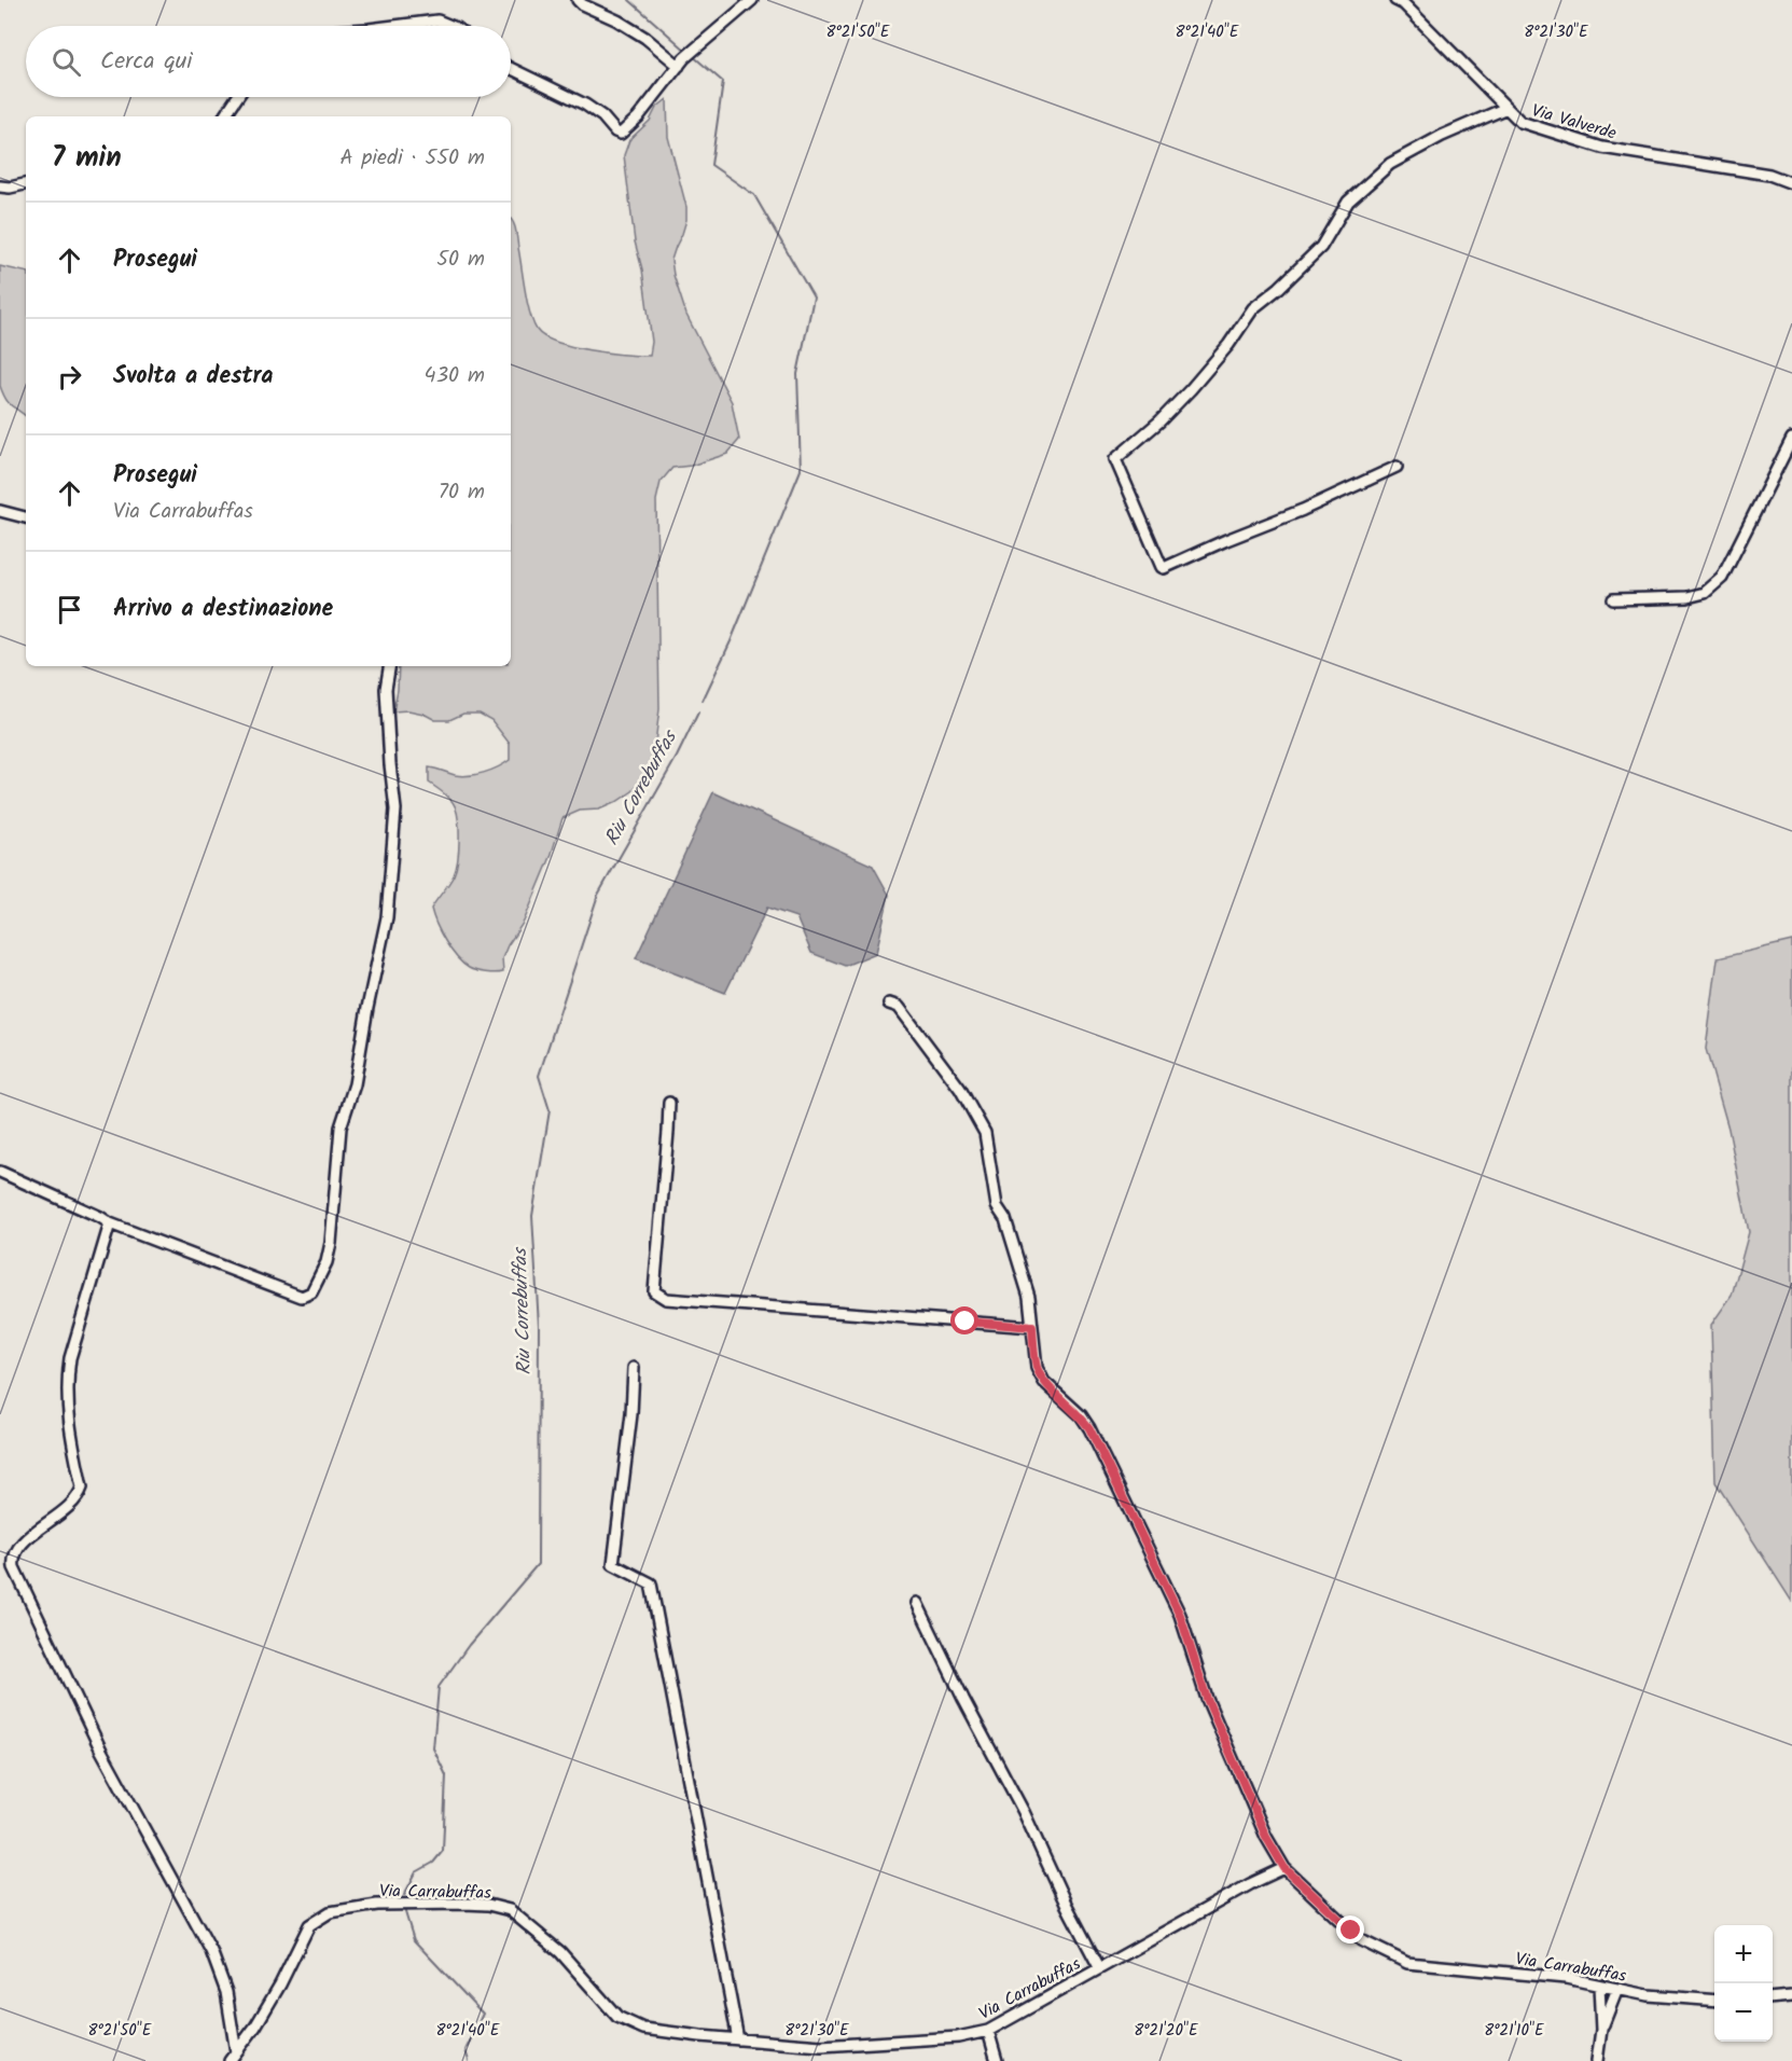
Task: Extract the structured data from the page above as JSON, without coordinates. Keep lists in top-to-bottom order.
{
  "streets": {
    "street": ["Via Valverde", "Via Carrabuffas"]
  },
  "water": ["Riu Correbuffas"],
  "page": {
    "search": "Cerca qui",
    "heading": ["7 min", "A piedi · 550 m"],
    "list": [
      ["Prosegui", "50 m"],
      ["Svolta a destra", "430 m"],
      ["Prosegui", "Via Carrabuffas", "70 m"],
      "Arrivo a destinazione"
    ],
    "map_buttons": ["+", "−"]
  },
  "coordinates": [
    "8°21'50\"E",
    "8°21'40\"E",
    "8°21'30\"E",
    "8°21'20\"E",
    "8°21'10\"E"
  ]
}
